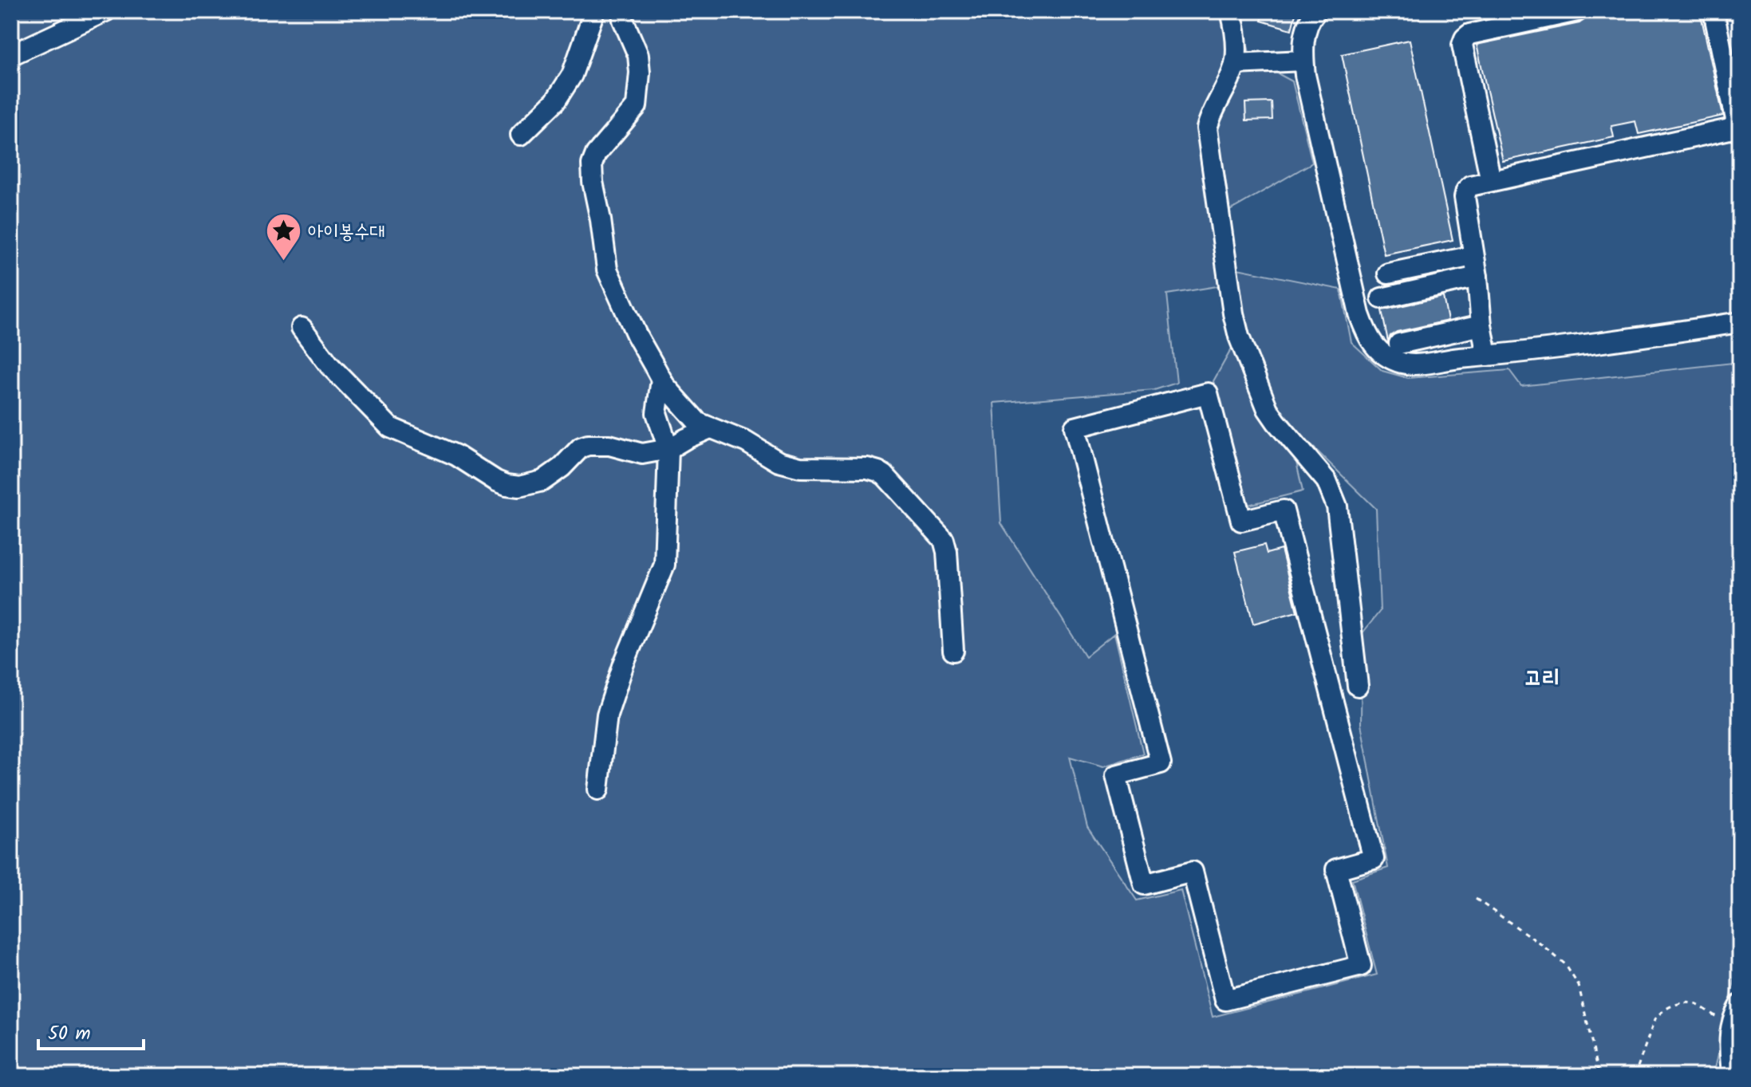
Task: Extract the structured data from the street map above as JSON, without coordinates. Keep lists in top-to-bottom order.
{
  "districts": ["고리"],
  "places": {
    "place": ["아이봉수대"]
  },
  "scale_bar": "50 m"
}
